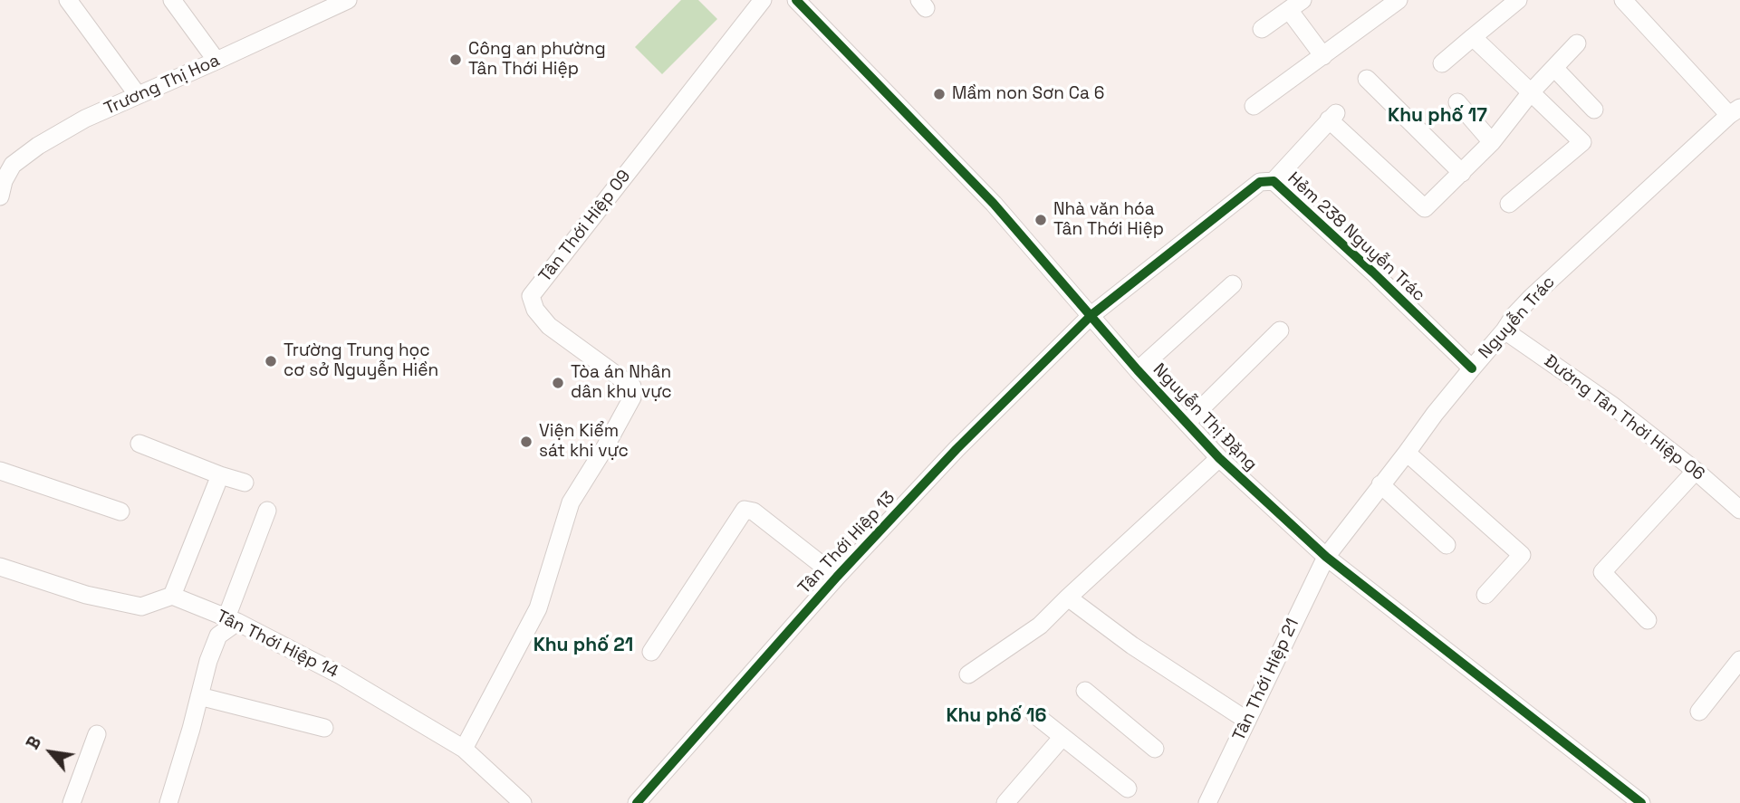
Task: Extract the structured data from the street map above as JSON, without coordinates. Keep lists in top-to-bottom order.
{
  "streets": {
    "street": [
      "Trương Thị Hoa",
      "Tân Thới Hiệp 09",
      "Hẻm 238 Nguyễn Trác",
      "Nguyễn Trác",
      "Nguyễn Thị Đặng",
      "Đường Tân Thời Hiệp 06",
      "Tân Thới Hiệp 13",
      "Tân Thới Hiệp 14",
      "Tân Thới Hiệp 21"
    ]
  },
  "crossings": [
    ["Tân Thới Hiệp 09", "Tân Thới Hiệp 14"],
    ["Hẻm 238 Nguyễn Trác", "Nguyễn Trác"],
    ["Hẻm 238 Nguyễn Trác", "Nguyễn Thị Đặng"],
    ["Hẻm 238 Nguyễn Trác", "Tân Thới Hiệp 13"],
    ["Nguyễn Trác", "Nguyễn Thị Đặng"],
    ["Nguyễn Trác", "Đường Tân Thời Hiệp 06"],
    ["Nguyễn Trác", "Tân Thới Hiệp 21"],
    ["Nguyễn Thị Đặng", "Tân Thới Hiệp 13"],
    ["Nguyễn Thị Đặng", "Tân Thới Hiệp 21"]
  ],
  "districts": ["Khu phố 17", "Khu phố 21", "Khu phố 16"],
  "places": [
    "Công an phường Tân Thới Hiệp",
    "Mầm non Sơn Ca 6",
    "Nhà văn hóa Tân Thới Hiệp",
    "Trường Trung học cơ sở Nguyễn Hiền",
    "Tòa án Nhân dân khu vực",
    "Viện Kiểm sát khi vực"
  ],
  "north": "top left"
}
